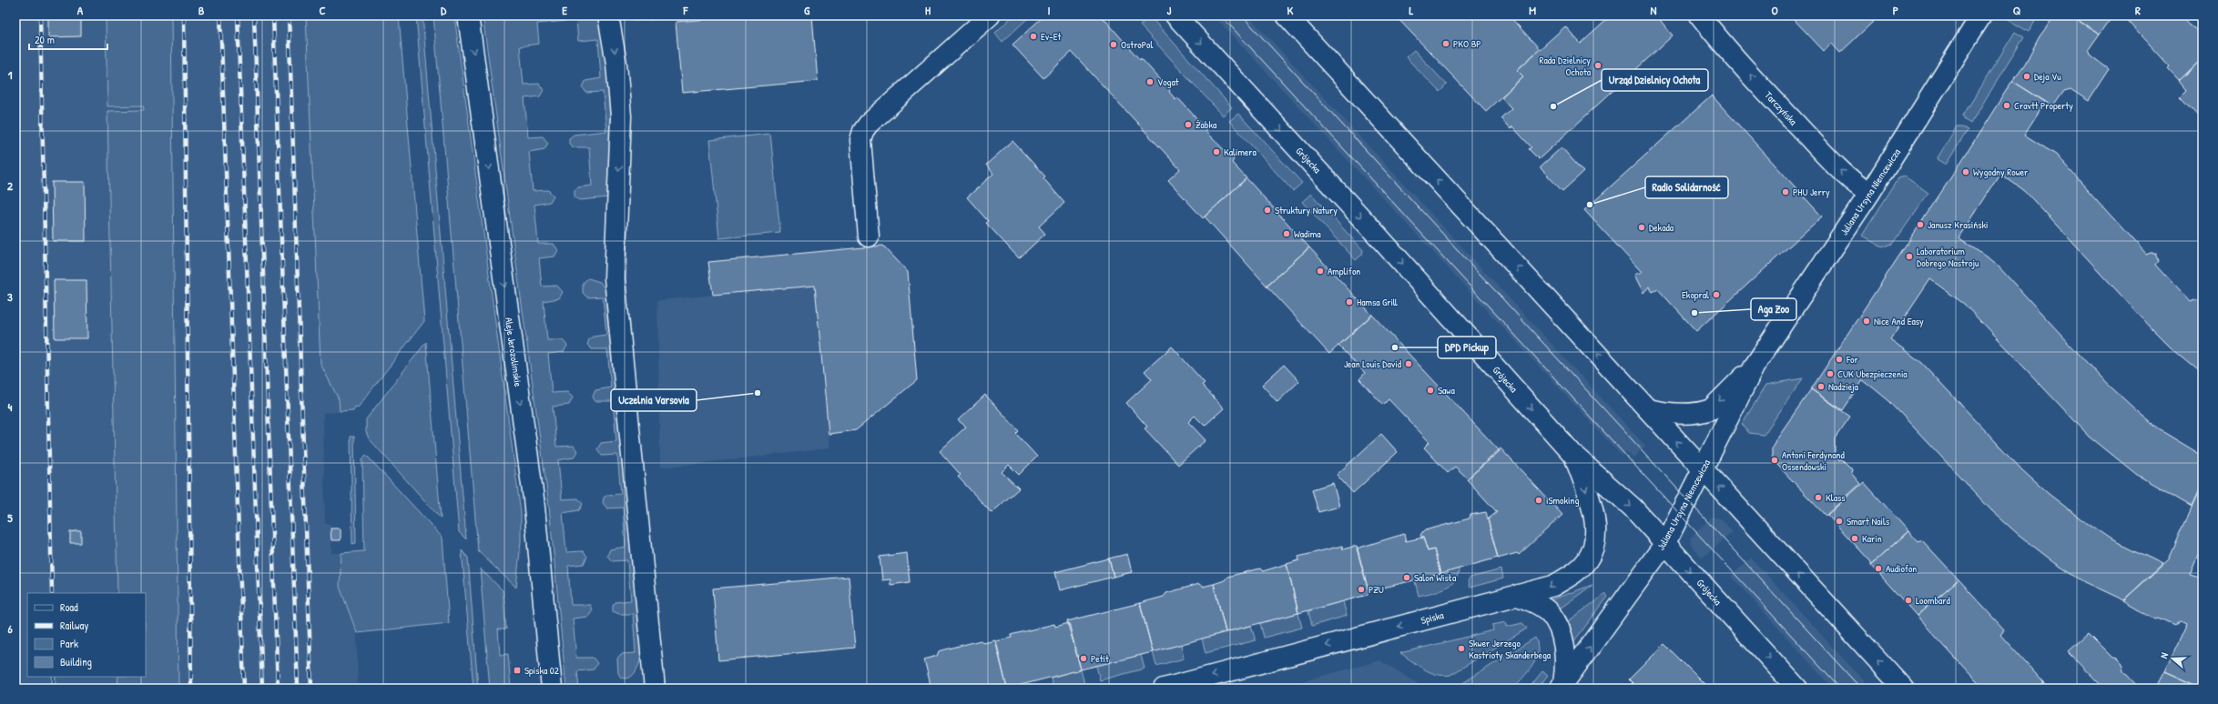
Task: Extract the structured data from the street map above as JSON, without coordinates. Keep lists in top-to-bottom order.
{
  "streets": {
    "main road": [
      "Tarczyńska",
      "Grójecka",
      "Juliana Ursyna Niemcewicza",
      "Aleje Jerozolimskie",
      "Spiska"
    ]
  },
  "crossings": [
    ["Tarczyńska", "Juliana Ursyna Niemcewicza"],
    ["Grójecka", "Juliana Ursyna Niemcewicza"],
    ["Grójecka", "Spiska"]
  ],
  "one_way": ["Tarczyńska", "Spiska"],
  "places": {
    "other": [
      "Ev-Et",
      "PKO BP",
      "OstroPol",
      "Rada Dzielnicy Ochota",
      "Deja Vu",
      "Vogat",
      "Cravtt Property",
      "Urząd Dzielnicy Ochota",
      "Żabka",
      "Kalimera",
      "Wygodny Rower",
      "PHU Jerry",
      "Radio Solidarność",
      "Struktury Natury",
      "Janusz Krasiński",
      "Dekada",
      "Wadima",
      "Laboratorium Dobrego Nastroju",
      "Amplifon",
      "Ekopral",
      "Hamsa Grill",
      "Aga Zoo",
      "Nice And Easy",
      "DPD Pickup",
      "For",
      "Jean Louis David",
      "CUK Ubezpieczenia",
      "Nadzieja",
      "Sawa",
      "Uczelnia Varsovia",
      "Antoni Ferdynand Ossendowski",
      "Klass",
      "iSmoking",
      "Smart Nails",
      "Karin",
      "Audiofon",
      "Salon Wisła",
      "PZU",
      "Loombard",
      "Skwer Jerzego Kastrioty Skanderbega",
      "Petit"
    ],
    "transit": ["Spiska 02"]
  },
  "legend": [
    "Road",
    "Railway",
    "Park",
    "Building"
  ],
  "scale_bar": "20 m",
  "north": "left",
  "grid": {
    "columns": [
      "A",
      "B",
      "C",
      "D",
      "E",
      "F",
      "G",
      "H",
      "I",
      "J",
      "K",
      "L",
      "M",
      "N",
      "O",
      "P",
      "Q",
      "R"
    ],
    "rows": [
      "1",
      "2",
      "3",
      "4",
      "5",
      "6"
    ]
  }
}
